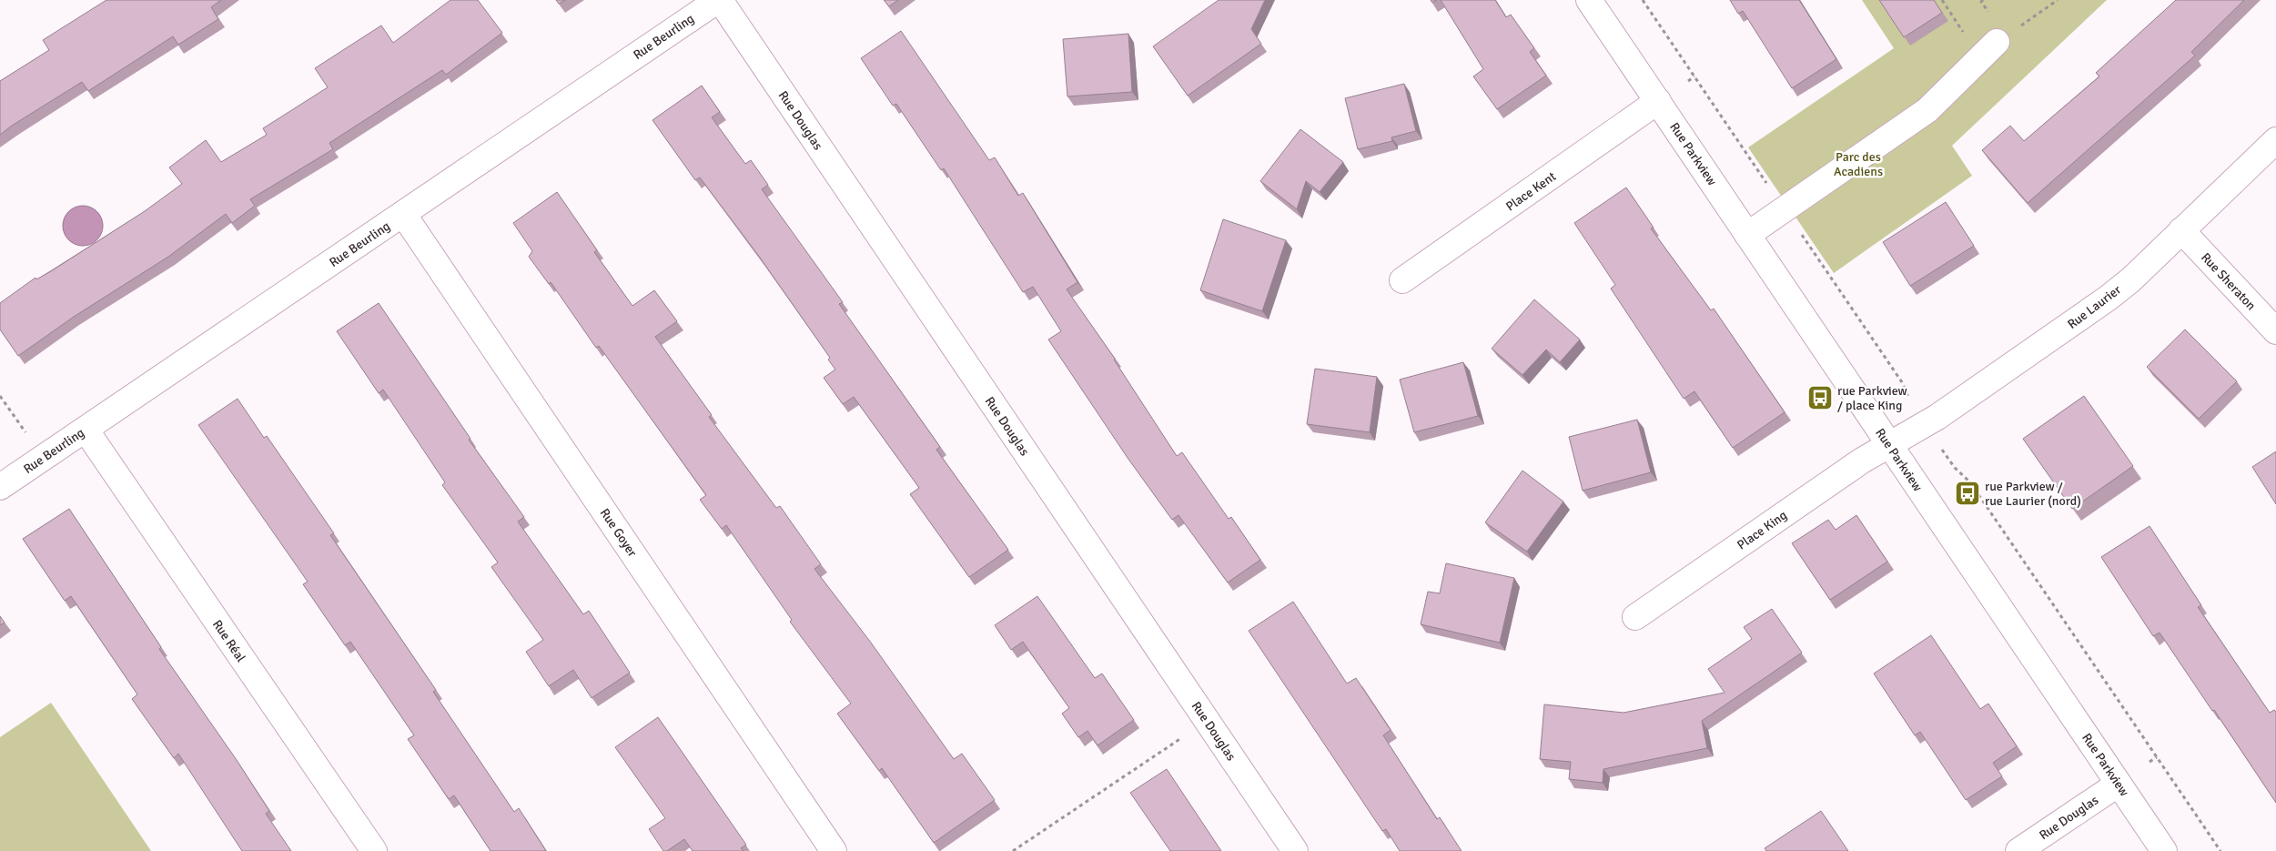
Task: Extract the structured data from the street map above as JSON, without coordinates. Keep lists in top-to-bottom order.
{
  "streets": {
    "street": [
      "Rue Beurling",
      "Rue Douglas",
      "Rue Parkview",
      "Place Kent",
      "Rue Sheraton",
      "Rue Laurier",
      "Place King",
      "Rue Goyer",
      "Rue Réal"
    ]
  },
  "crossings": [
    ["Rue Beurling", "Rue Douglas"],
    ["Rue Beurling", "Rue Goyer"],
    ["Rue Beurling", "Rue Réal"],
    ["Rue Douglas", "Rue Parkview"],
    ["Rue Parkview", "Place Kent"],
    ["Rue Parkview", "Rue Laurier"],
    ["Rue Parkview", "Place King"],
    ["Rue Sheraton", "Rue Laurier"],
    ["Rue Laurier", "Place King"]
  ],
  "parks": ["Parc des Acadiens"],
  "places": {
    "bus stop": ["rue Parkview / place King", "rue Parkview / rue Laurier (nord)"]
  }
}
